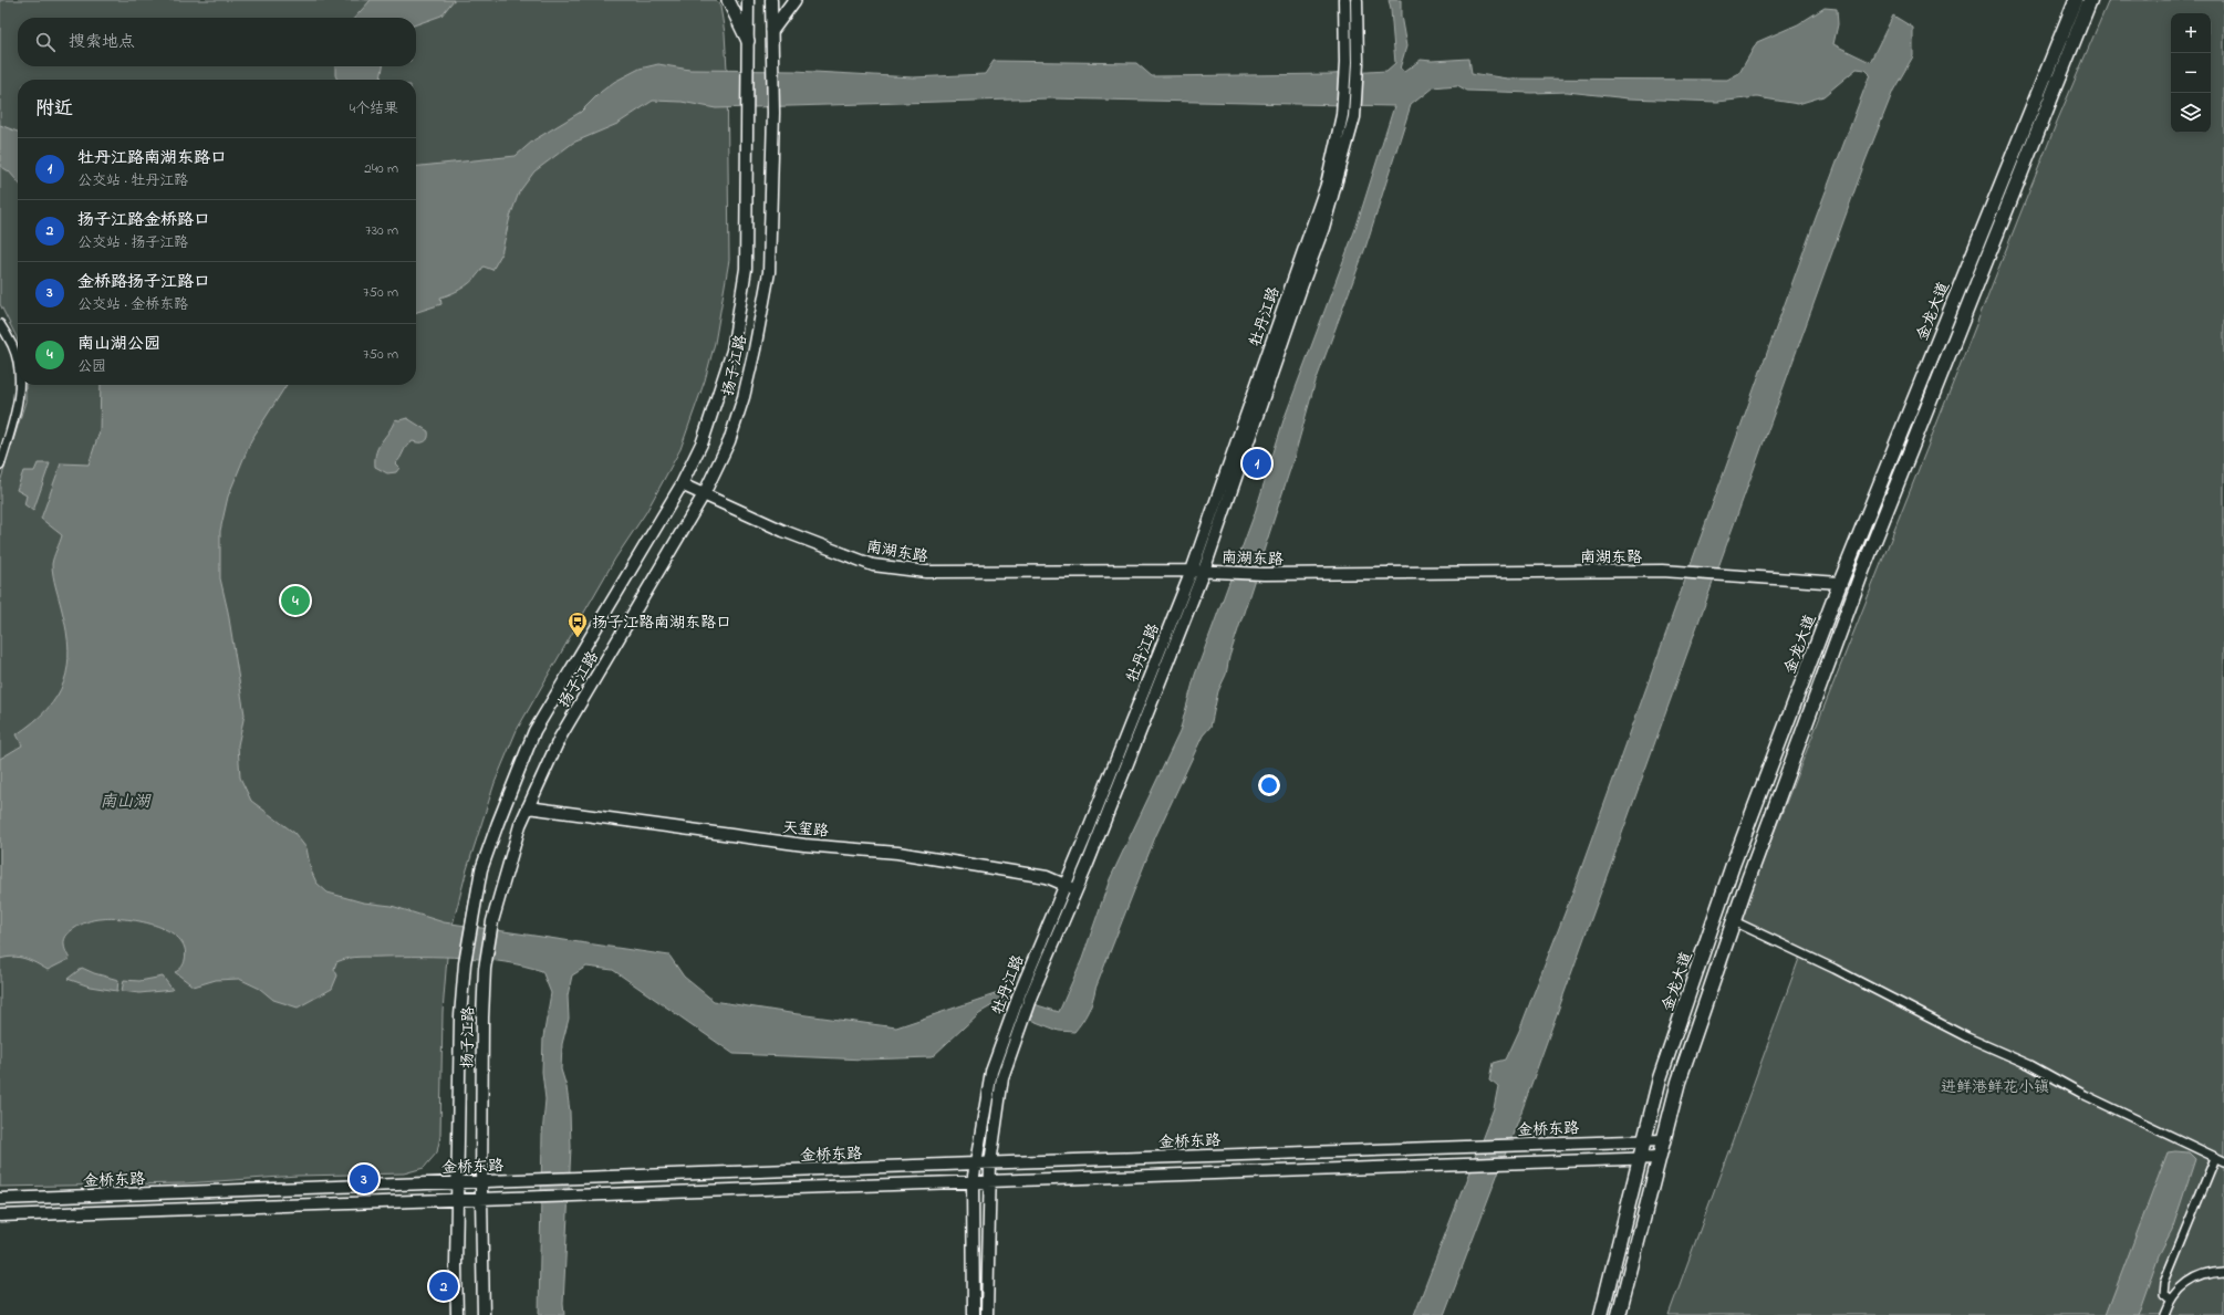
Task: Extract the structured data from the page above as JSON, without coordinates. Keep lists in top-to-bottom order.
{
  "streets": {
    "highway": ["金龙大道"],
    "street": [
      "牡丹江路",
      "扬子江路",
      "南湖东路",
      "天玺路",
      "金桥东路"
    ]
  },
  "crossings": [
    ["金龙大道", "南湖东路"],
    ["金龙大道", "金桥东路"],
    ["牡丹江路", "南湖东路"],
    ["牡丹江路", "天玺路"],
    ["牡丹江路", "金桥东路"],
    ["扬子江路", "南湖东路"],
    ["扬子江路", "天玺路"],
    ["扬子江路", "金桥东路"]
  ],
  "water": ["南山湖"],
  "parks": ["进鲜港鲜花小镇"],
  "places": {
    "bus stop": ["扬子江路南湖东路口"]
  },
  "page": {
    "map_buttons": ["+", "−"],
    "search": "搜索地点",
    "heading": ["附近", "4个结果"],
    "list": [
      {
        "mark": "1",
        "name": "牡丹江路南湖东路口",
        "note": "公交站 · 牡丹江路",
        "value": "240 m"
      },
      {
        "mark": "2",
        "name": "扬子江路金桥路口",
        "note": "公交站 · 扬子江路",
        "value": "730 m"
      },
      {
        "mark": "3",
        "name": "金桥路扬子江路口",
        "note": "公交站 · 金桥东路",
        "value": "750 m"
      },
      {
        "mark": "4",
        "name": "南山湖公园",
        "note": "公园",
        "value": "750 m"
      }
    ],
    "pins": [
      "1",
      "4",
      "3",
      "2"
    ]
  }
}
